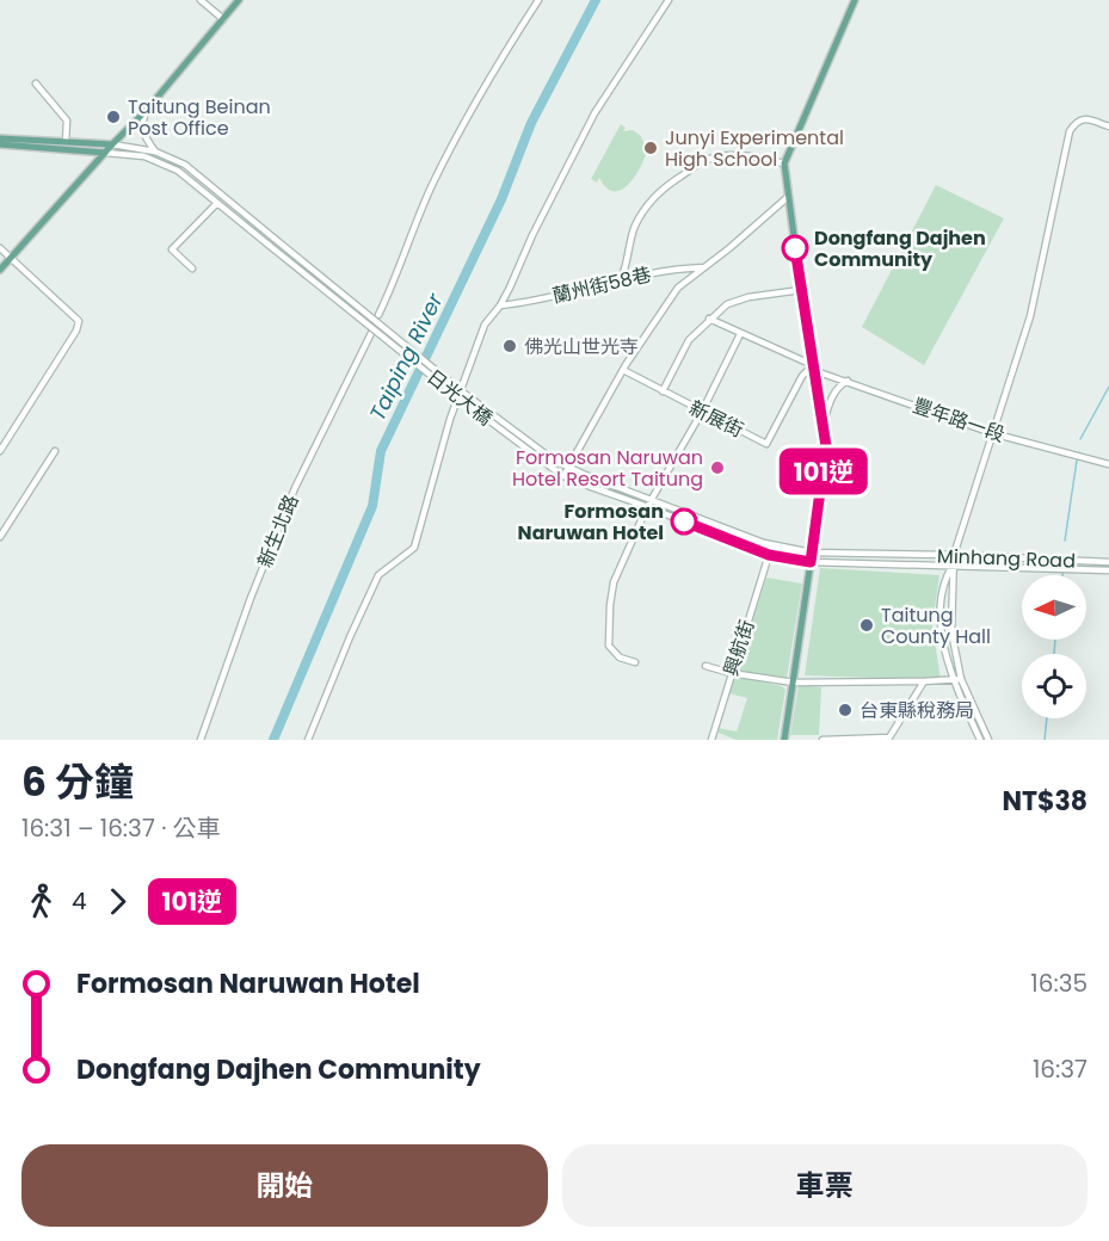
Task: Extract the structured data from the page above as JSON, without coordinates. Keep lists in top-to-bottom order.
{
  "streets": {
    "street": [
      "蘭州街58巷",
      "日光大橋",
      "新展街",
      "豐年路一段",
      "新生北路",
      "Minhang Road",
      "興航街"
    ]
  },
  "crossings": [
    ["日光大橋", "Minhang Road"],
    ["新展街", "豐年路一段"],
    ["Minhang Road", "興航街"]
  ],
  "water": ["Taiping River"],
  "places": [
    "Taitung Beinan Post Office",
    "Junyi Experimental High School",
    "Dongfang Dajhen Community",
    "佛光山世光寺",
    "Formosan Naruwan Hotel Resort Taitung",
    "Formosan Naruwan Hotel",
    "Taitung County Hall",
    "台東縣稅務局"
  ],
  "lines": ["bus line 101逆"],
  "north": "left",
  "page": {
    "on_map": "101逆",
    "heading": ["6 分鐘", "16:31 – 16:37 · 公車", "NT$38"],
    "legs": ["4", "101逆"],
    "list": [
      {
        "name": "Formosan Naruwan Hotel",
        "value": "16:35"
      },
      {
        "name": "Dongfang Dajhen Community",
        "value": "16:37"
      }
    ],
    "buttons": ["開始", "車票"]
  }
}
